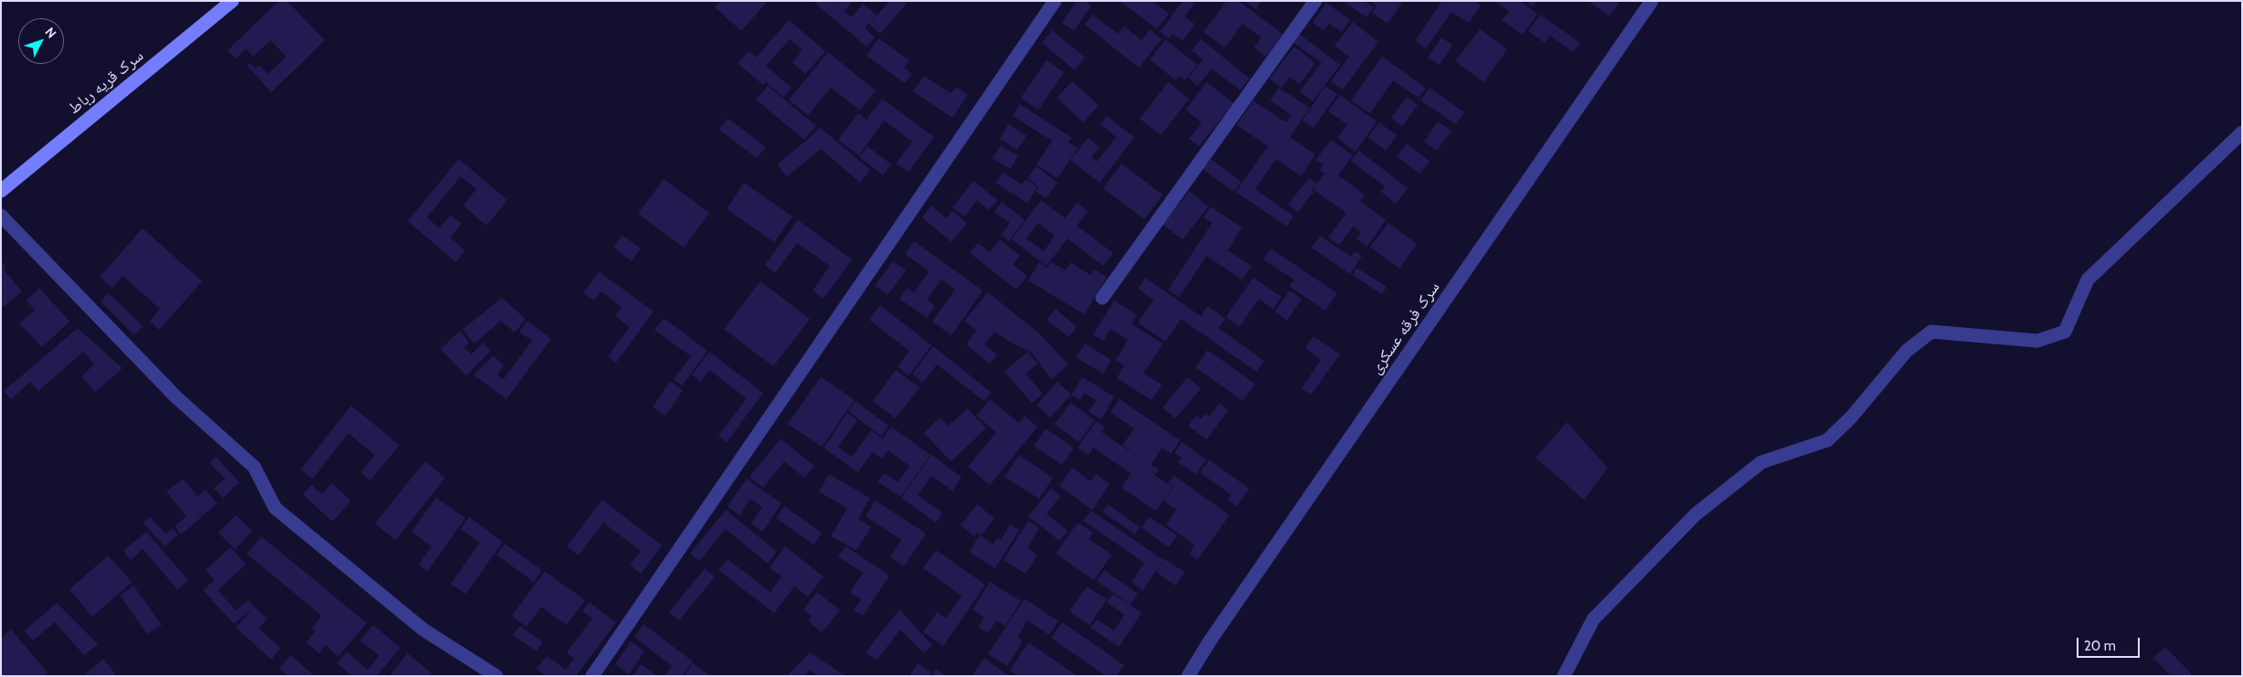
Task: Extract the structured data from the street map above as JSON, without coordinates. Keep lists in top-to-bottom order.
{
  "streets": {
    "street": ["سرک قریه رباط", "سرک فرقه عسکری"]
  },
  "scale_bar": "20 m",
  "north": "top right"
}
